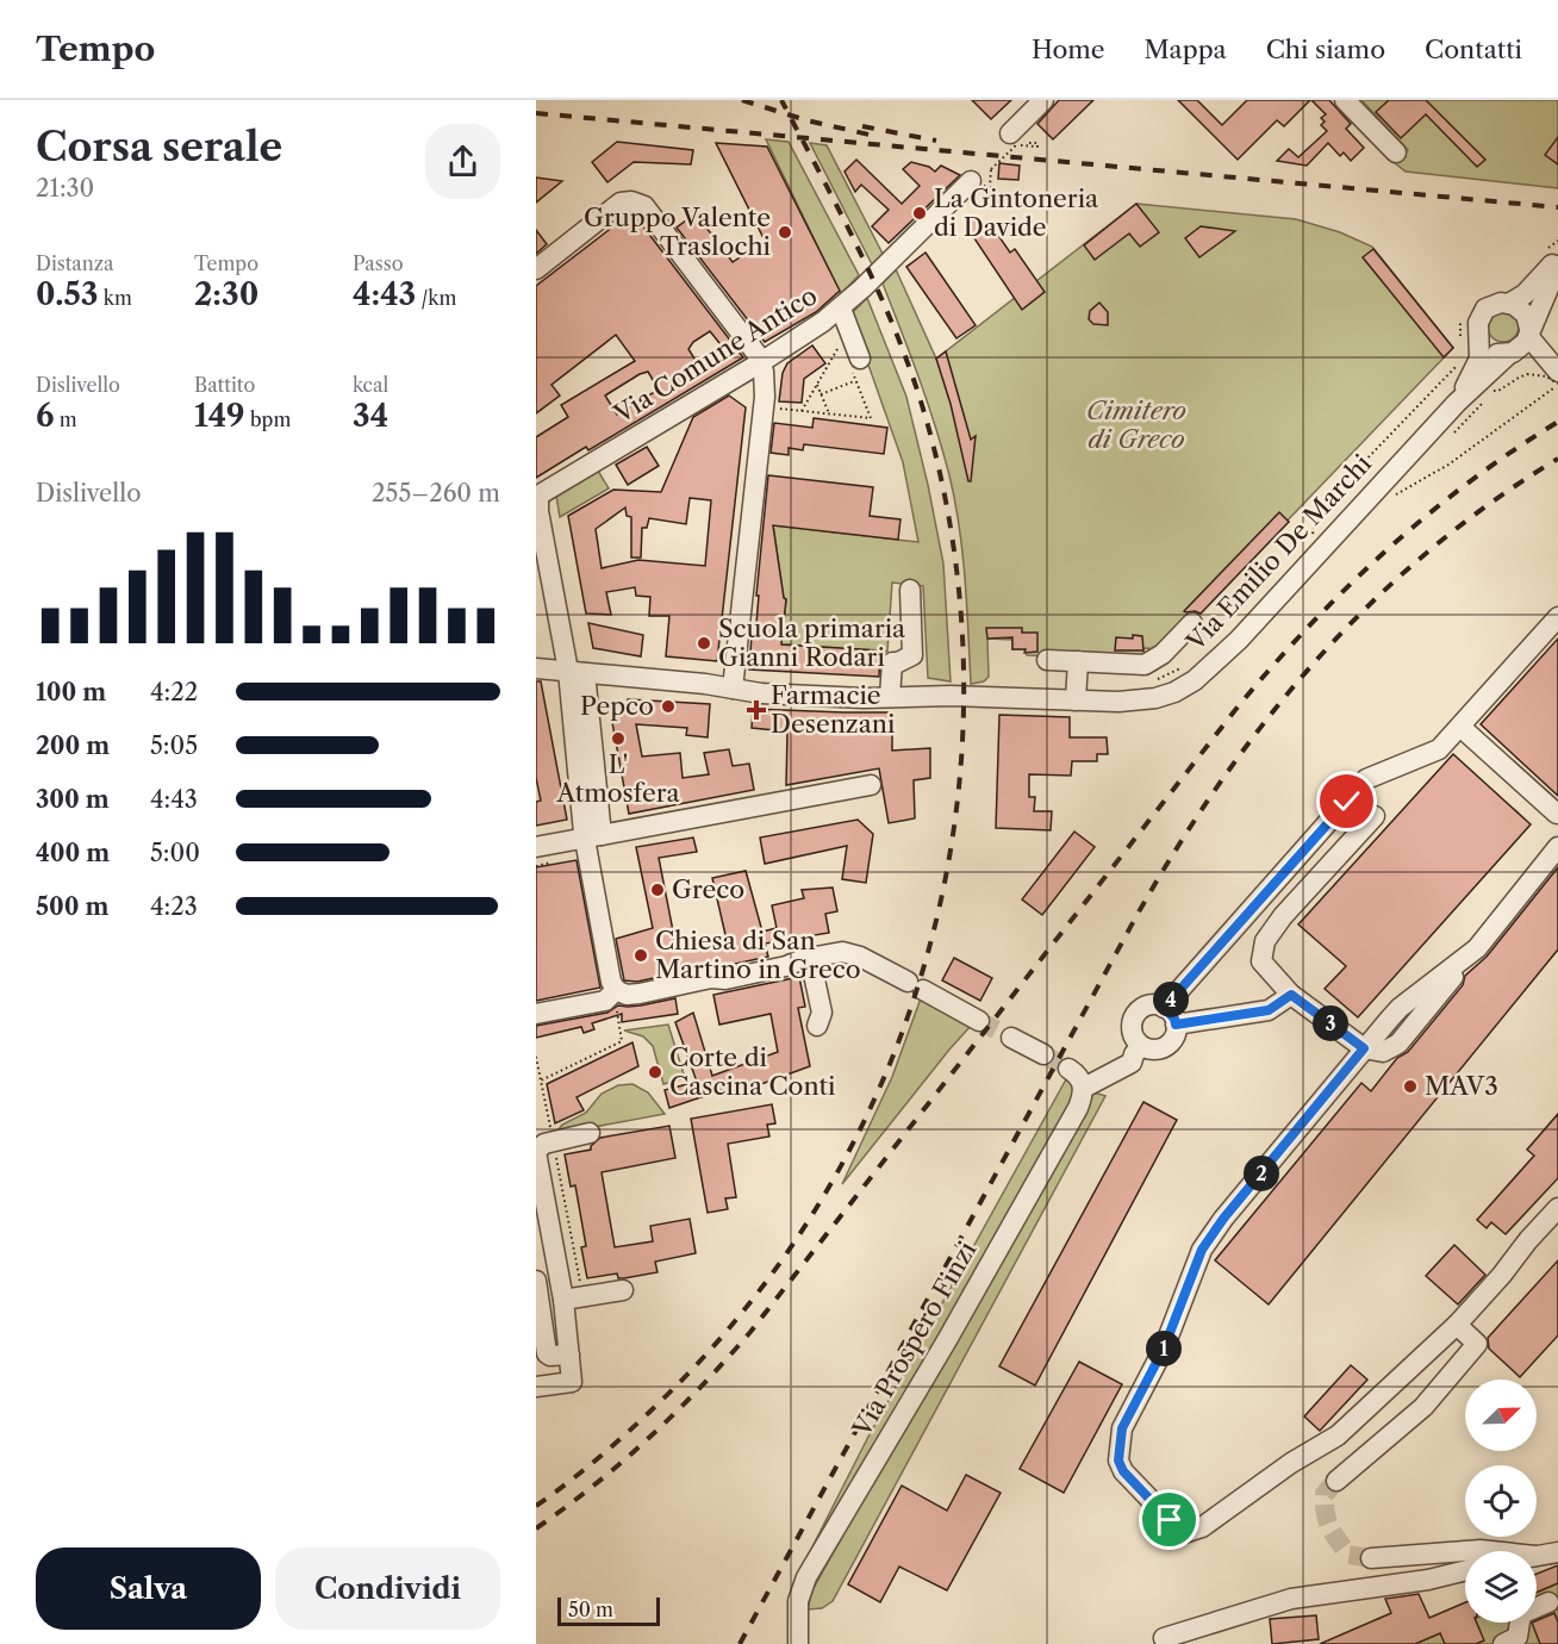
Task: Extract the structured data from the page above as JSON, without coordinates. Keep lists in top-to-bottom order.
{
  "streets": {
    "street": ["Via Comune Antico", "Via Emilio De Marchi", "Via Prospero Finzi"]
  },
  "parks": ["Cimitero di Greco"],
  "places": {
    "other": [
      "La Gintoneria di Davide",
      "Gruppo Valente Traslochi",
      "Scuola primaria Gianni Rodari",
      "Pepco",
      "L' Atmosfera",
      "Greco",
      "Chiesa di San Martino in Greco",
      "Corte di Cascina Conti",
      "MAV3"
    ],
    "health": ["Farmacie Desenzani"]
  },
  "scale_bar": "50 m",
  "north": "top right",
  "page": {
    "header": "Tempo",
    "nav": [
      "Home",
      "Mappa",
      "Chi siamo",
      "Contatti"
    ],
    "heading": ["Corsa serale", "21:30"],
    "stats": [
      ["Distanza", "0.53 km"],
      ["Tempo", "2:30"],
      ["Passo", "4:43 /km"],
      ["Dislivello", "6 m"],
      ["Battito", "149 bpm"],
      ["kcal", "34"]
    ],
    "chart": ["Dislivello", "255–260 m"],
    "list": [
      {
        "name": "100 m",
        "note": "4:22"
      },
      {
        "name": "200 m",
        "note": "5:05"
      },
      {
        "name": "300 m",
        "note": "4:43"
      },
      {
        "name": "400 m",
        "note": "5:00"
      },
      {
        "name": "500 m",
        "note": "4:23"
      }
    ],
    "pins": [
      "4",
      "3",
      "2",
      "1"
    ],
    "buttons": ["Salva", "Condividi"],
    "scale": "50 m"
  }
}
